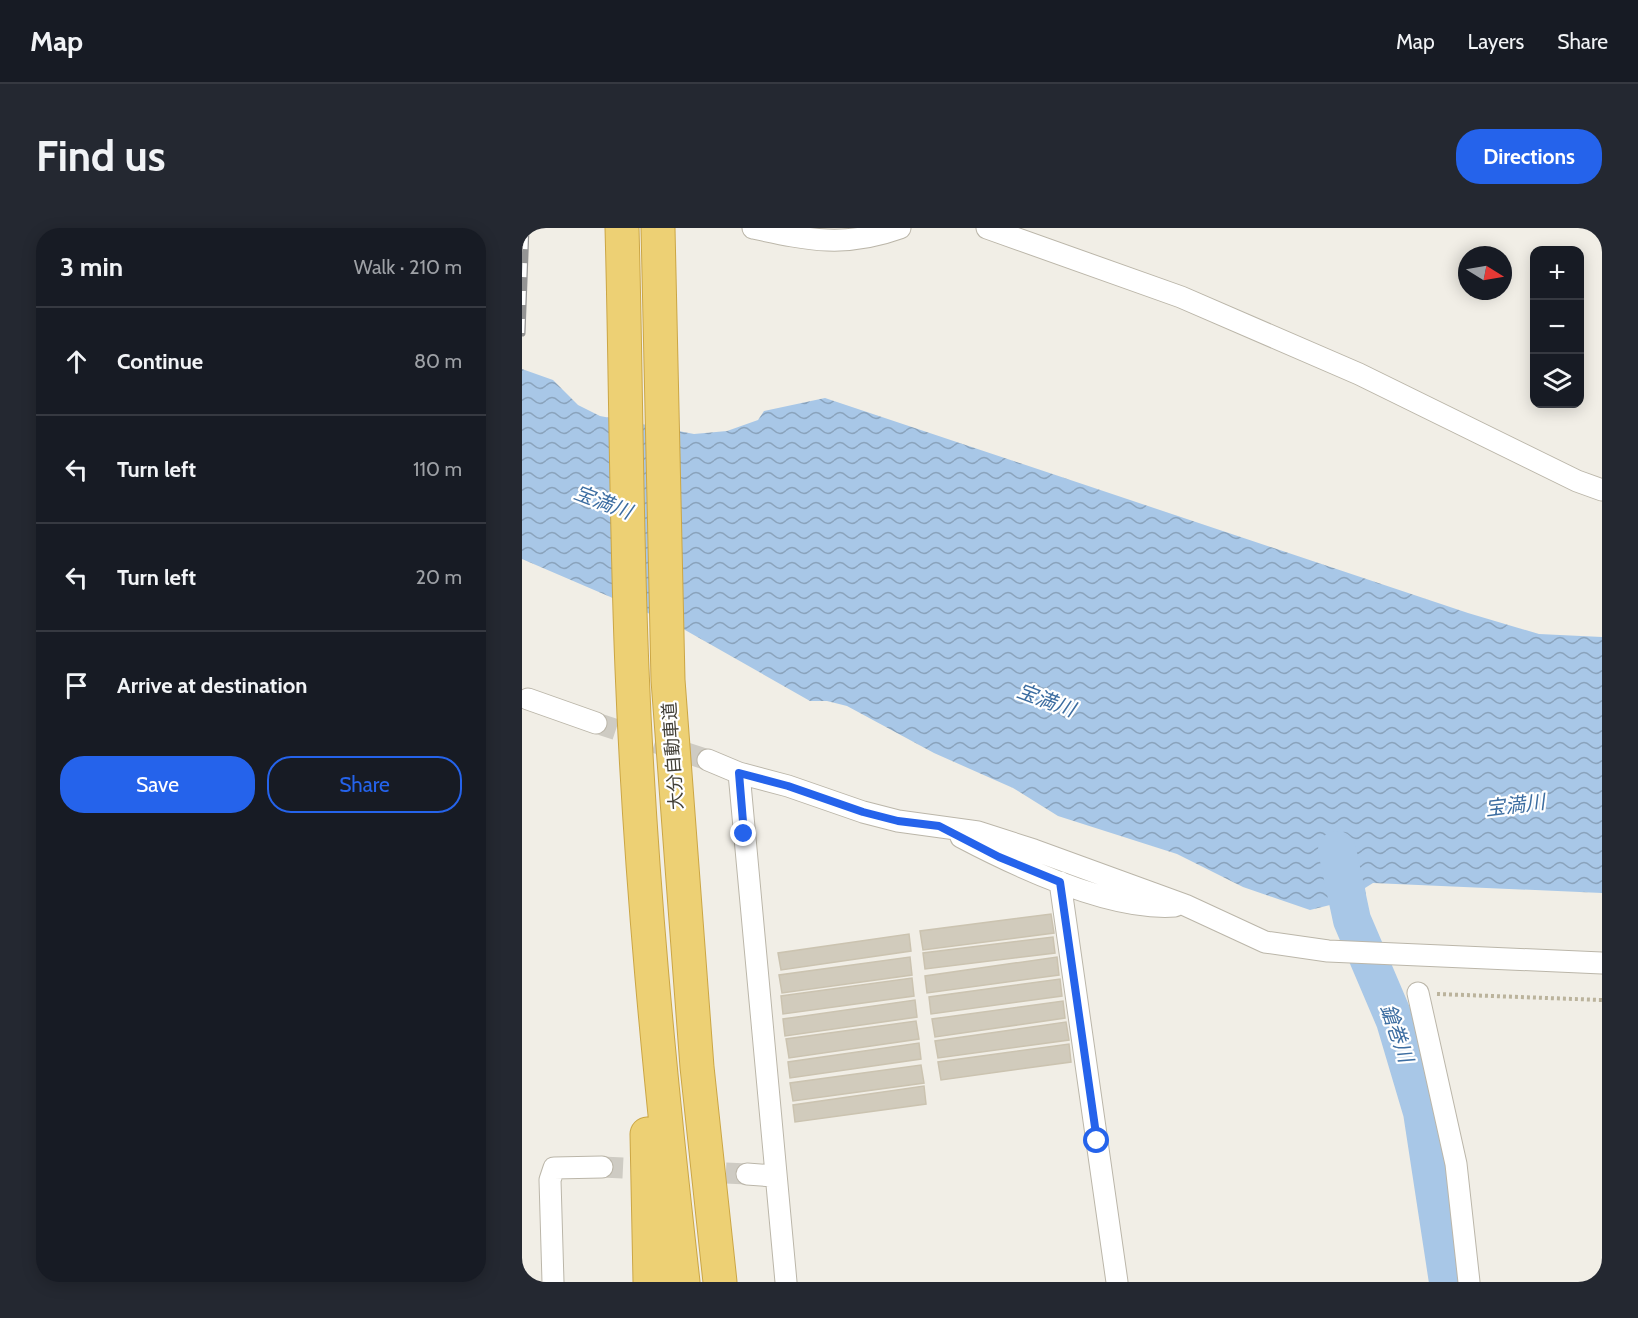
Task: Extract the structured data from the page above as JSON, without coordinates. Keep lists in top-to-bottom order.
{
  "streets": {
    "highway": ["大分自動車道"]
  },
  "water": ["宝満川", "鎗巻川"],
  "north": "right",
  "page": {
    "header": "Map",
    "nav": ["Map", "Layers", "Share"],
    "buttons": [
      "Directions",
      ["Save", "Share"]
    ],
    "title": "Find us",
    "heading": ["3 min", "Walk · 210 m"],
    "map_buttons": ["+", "−"],
    "list": [
      ["Continue", "80 m"],
      ["Turn left", "110 m"],
      ["Turn left", "20 m"],
      "Arrive at destination"
    ]
  }
}
